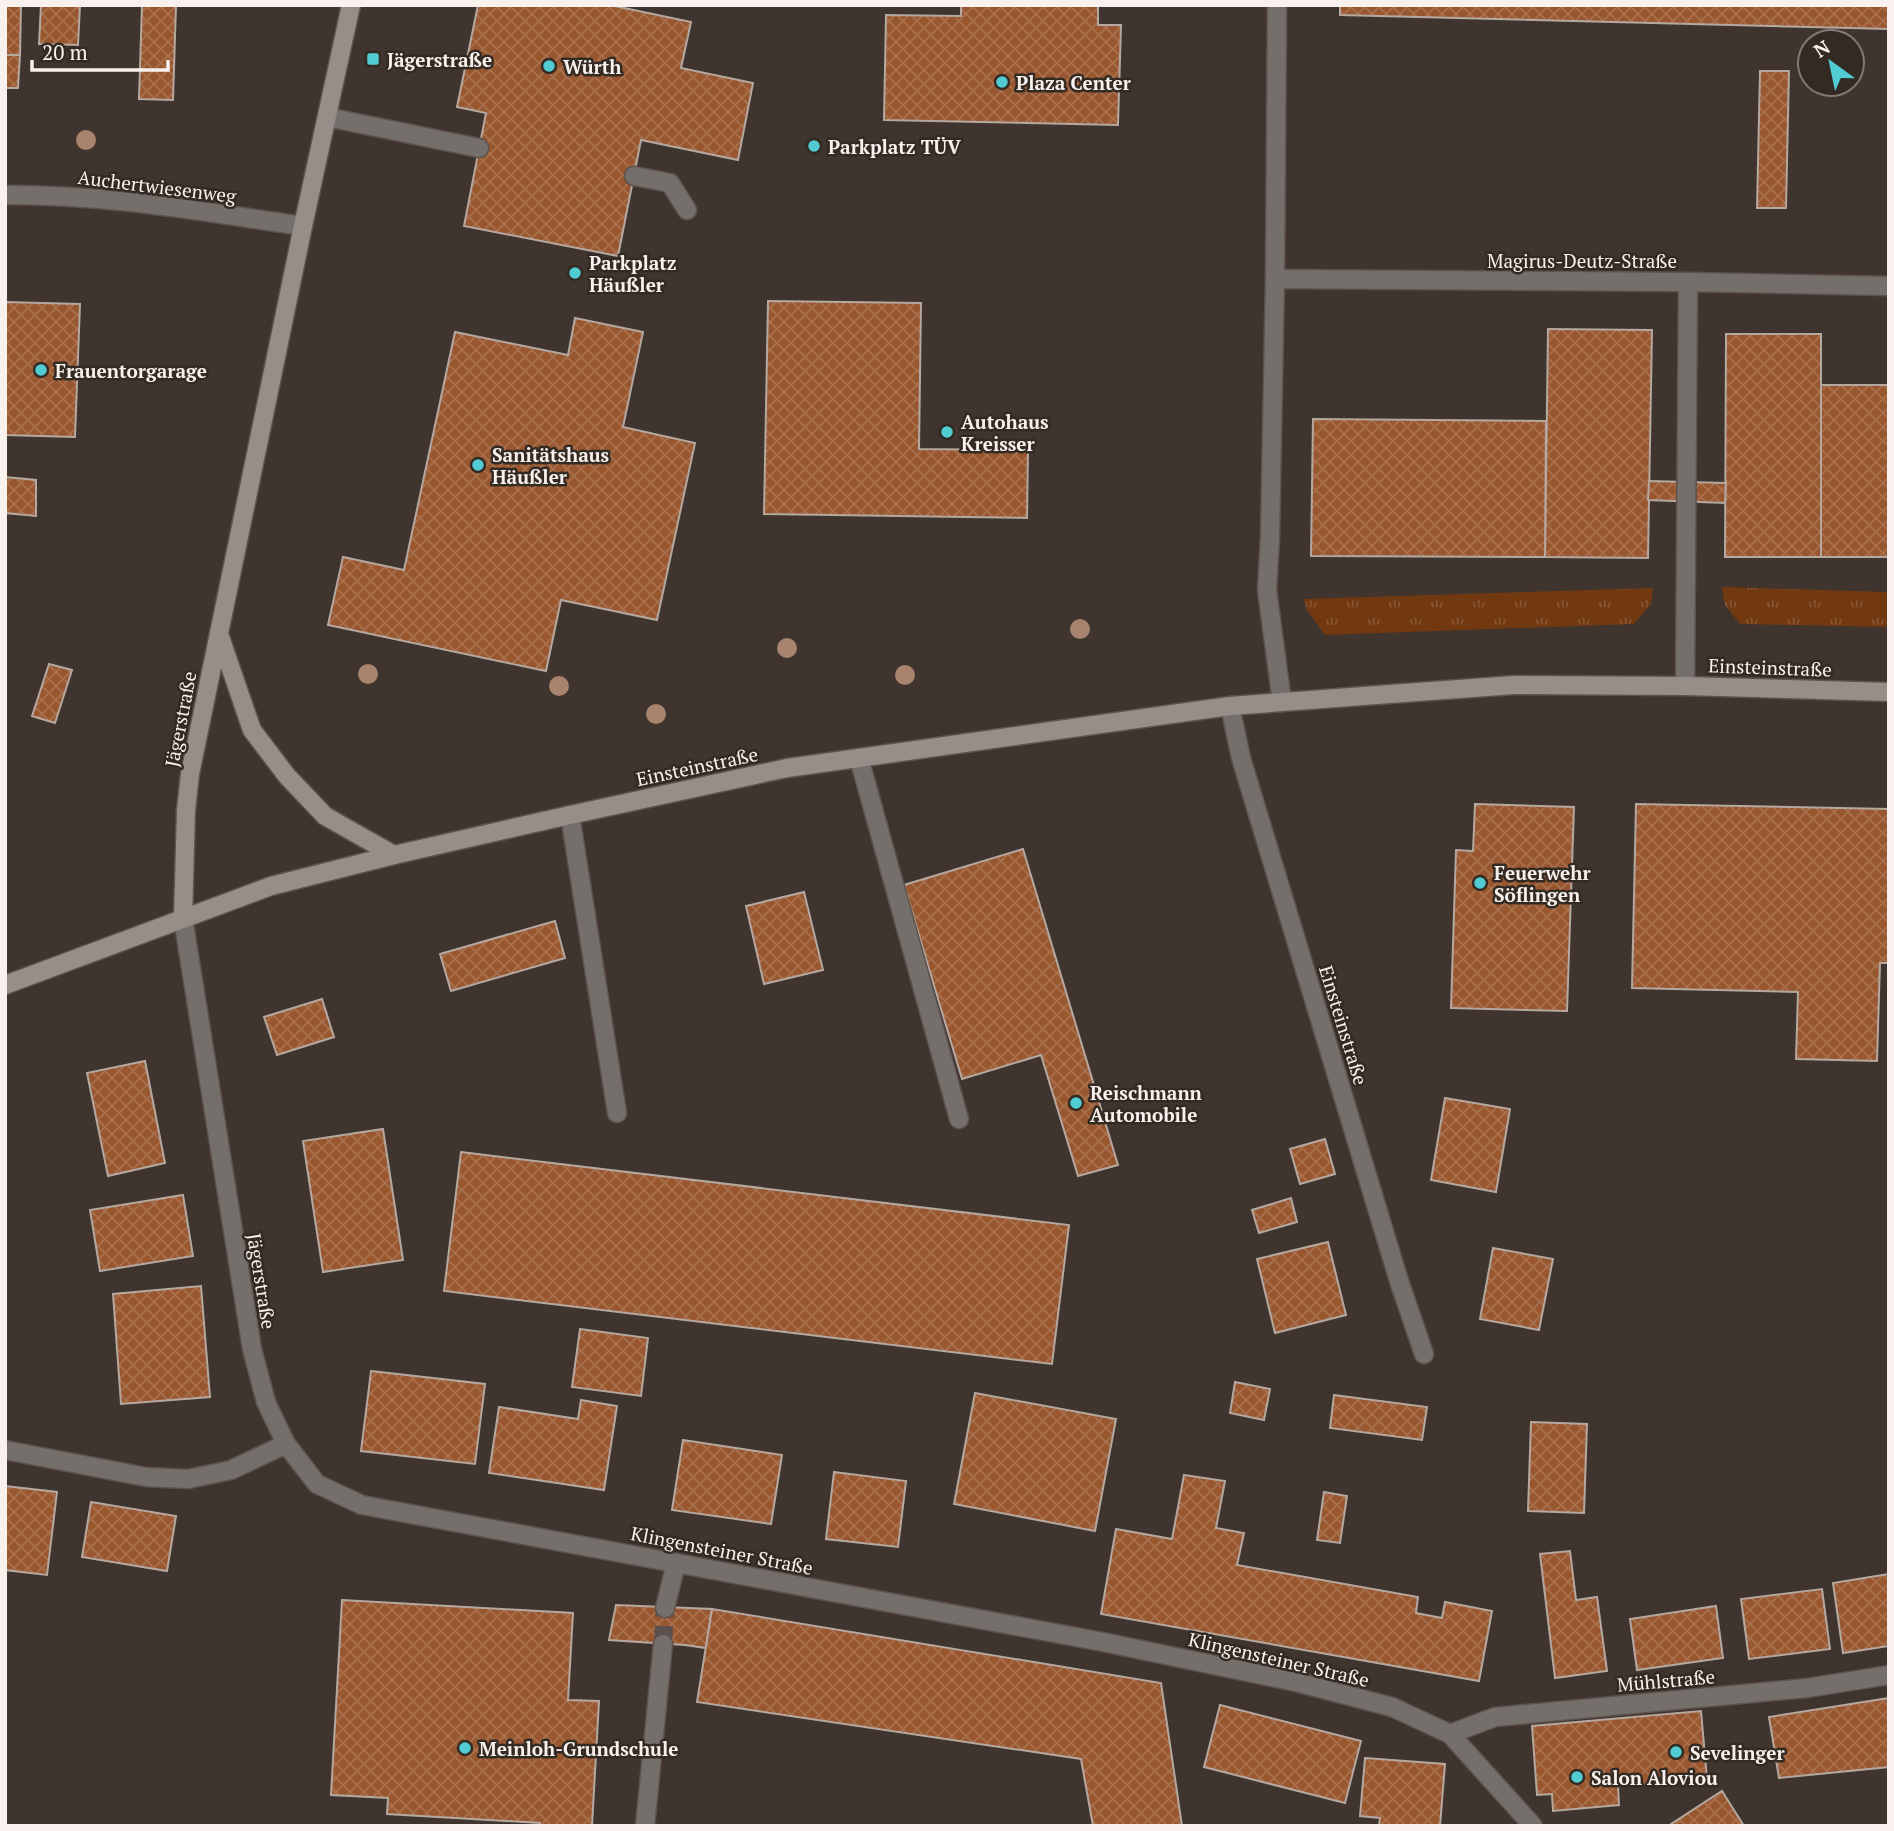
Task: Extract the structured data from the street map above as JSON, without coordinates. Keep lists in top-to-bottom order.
{
  "streets": {
    "street": [
      "Auchertwiesenweg",
      "Magirus-Deutz-Straße",
      "Einsteinstraße",
      "Jägerstraße",
      "Klingensteiner Straße",
      "Mühlstraße"
    ]
  },
  "crossings": [
    ["Auchertwiesenweg", "Jägerstraße"],
    ["Einsteinstraße", "Jägerstraße"],
    ["Jägerstraße", "Klingensteiner Straße"],
    ["Klingensteiner Straße", "Mühlstraße"]
  ],
  "places": {
    "transit": ["Jägerstraße"],
    "other": [
      "Würth",
      "Plaza Center",
      "Parkplatz TÜV",
      "Parkplatz Häußler",
      "Frauentorgarage",
      "Autohaus Kreisser",
      "Sanitätshaus Häußler",
      "Feuerwehr Söflingen",
      "Reischmann Automobile",
      "Meinloh-Grundschule",
      "Sevelinger",
      "Salon Aloviou"
    ]
  },
  "scale_bar": "20 m",
  "north": "top left"
}
